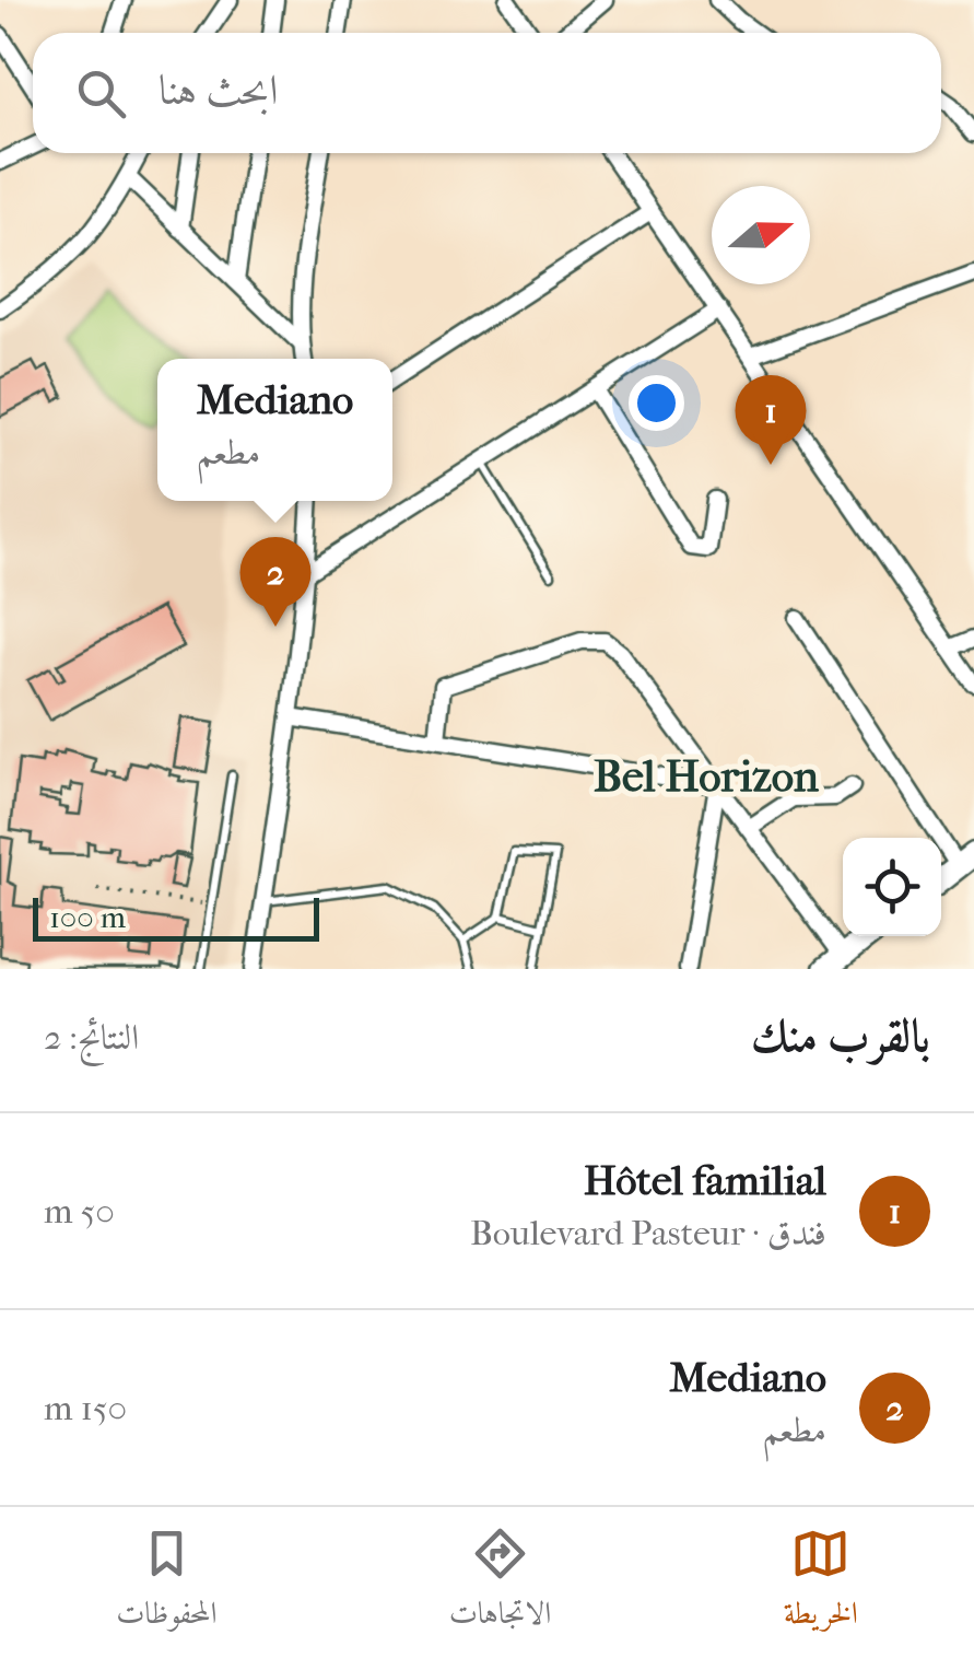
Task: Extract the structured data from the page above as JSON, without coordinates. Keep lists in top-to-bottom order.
{
  "districts": ["Bel Horizon"],
  "scale_bar": "100 m",
  "north": "right",
  "page": {
    "search": "ابحث هنا",
    "popup": ["Mediano", "مطعم"],
    "pins": ["1", "2"],
    "scale": "100 m",
    "heading": ["بالقرب منك", "النتائج: 2"],
    "list": [
      {
        "mark": "1",
        "name": "Hôtel familial",
        "note": "فندق · Boulevard Pasteur",
        "value": "50 m"
      },
      {
        "mark": "2",
        "name": "Mediano",
        "note": "مطعم",
        "value": "150 m"
      }
    ],
    "nav": ["الخريطة", "الاتجاهات", "المحفوظات"]
  }
}
